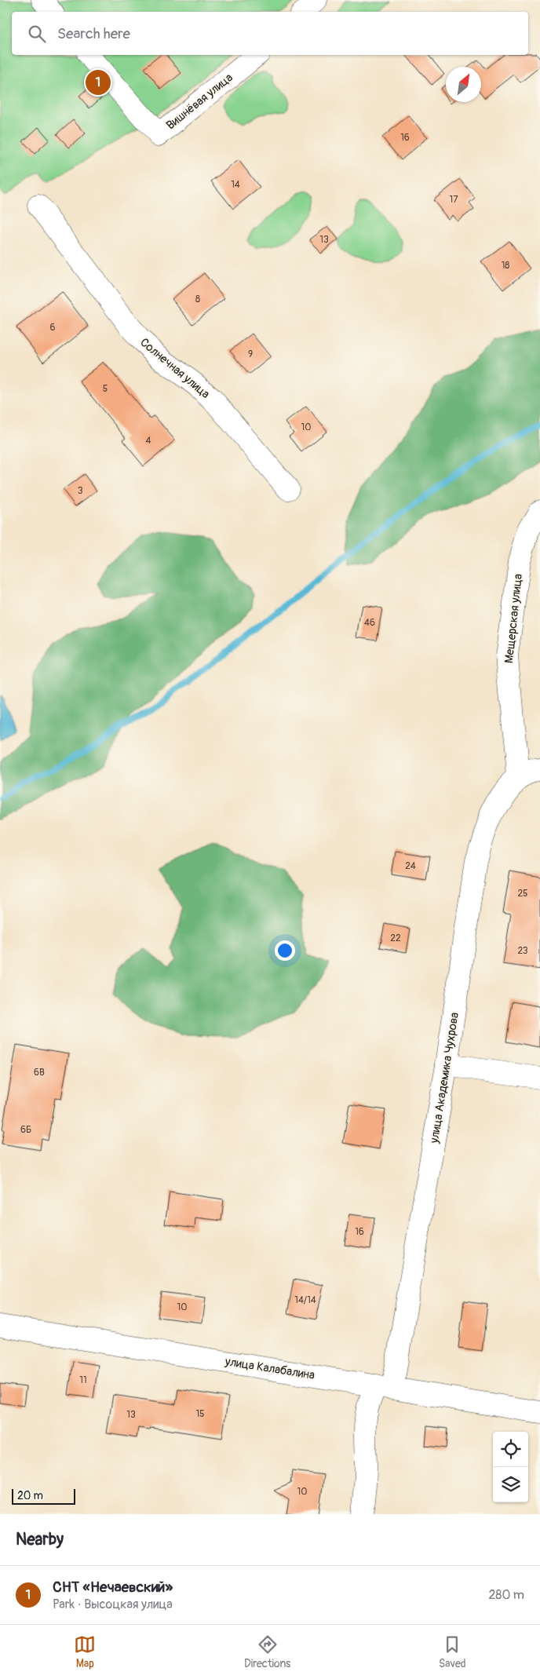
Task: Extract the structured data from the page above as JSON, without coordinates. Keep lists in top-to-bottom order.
{
  "streets": {
    "street": [
      "Вишнёвая улица",
      "Солнечная улица",
      "Мещерская улица",
      "улица Академика Чухрова",
      "улица Калабалина"
    ]
  },
  "crossings": [
    ["Мещерская улица", "улица Академика Чухрова"],
    ["улица Академика Чухрова", "улица Калабалина"]
  ],
  "house_numbers": [
    "16",
    "14",
    "17",
    "13",
    "18",
    "8",
    "6",
    "9",
    "5",
    "10",
    "4",
    "3",
    "46",
    "24",
    "25",
    "22",
    "23",
    "6В",
    "6Б",
    "16",
    "14/14",
    "10",
    "11",
    "15",
    "13",
    "10"
  ],
  "scale_bar": "20 m",
  "north": "top right",
  "page": {
    "search": "Search here",
    "pins": "1",
    "scale": "20 m",
    "heading": "Nearby",
    "list": [
      {
        "mark": "1",
        "name": "СНТ «Нечаевский»",
        "note": "Park · Высоцкая улица",
        "value": "280 m"
      }
    ],
    "nav": ["Map", "Directions", "Saved"]
  }
}
